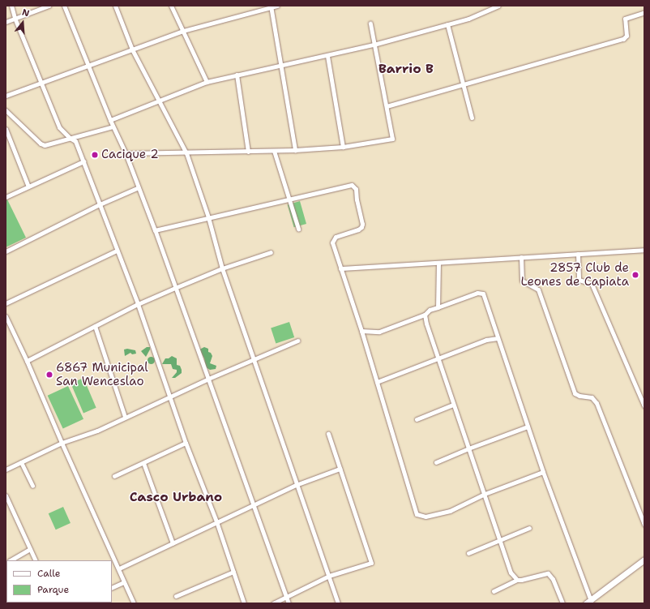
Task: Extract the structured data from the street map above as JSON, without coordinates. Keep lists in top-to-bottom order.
{
  "districts": ["Barrio B", "Casco Urbano"],
  "places": ["Cacique 2", "2857 Club de Leones de Capiata", "6867 Municipal San Wenceslao"],
  "legend": ["Calle", "Parque"],
  "north": "top"
}
